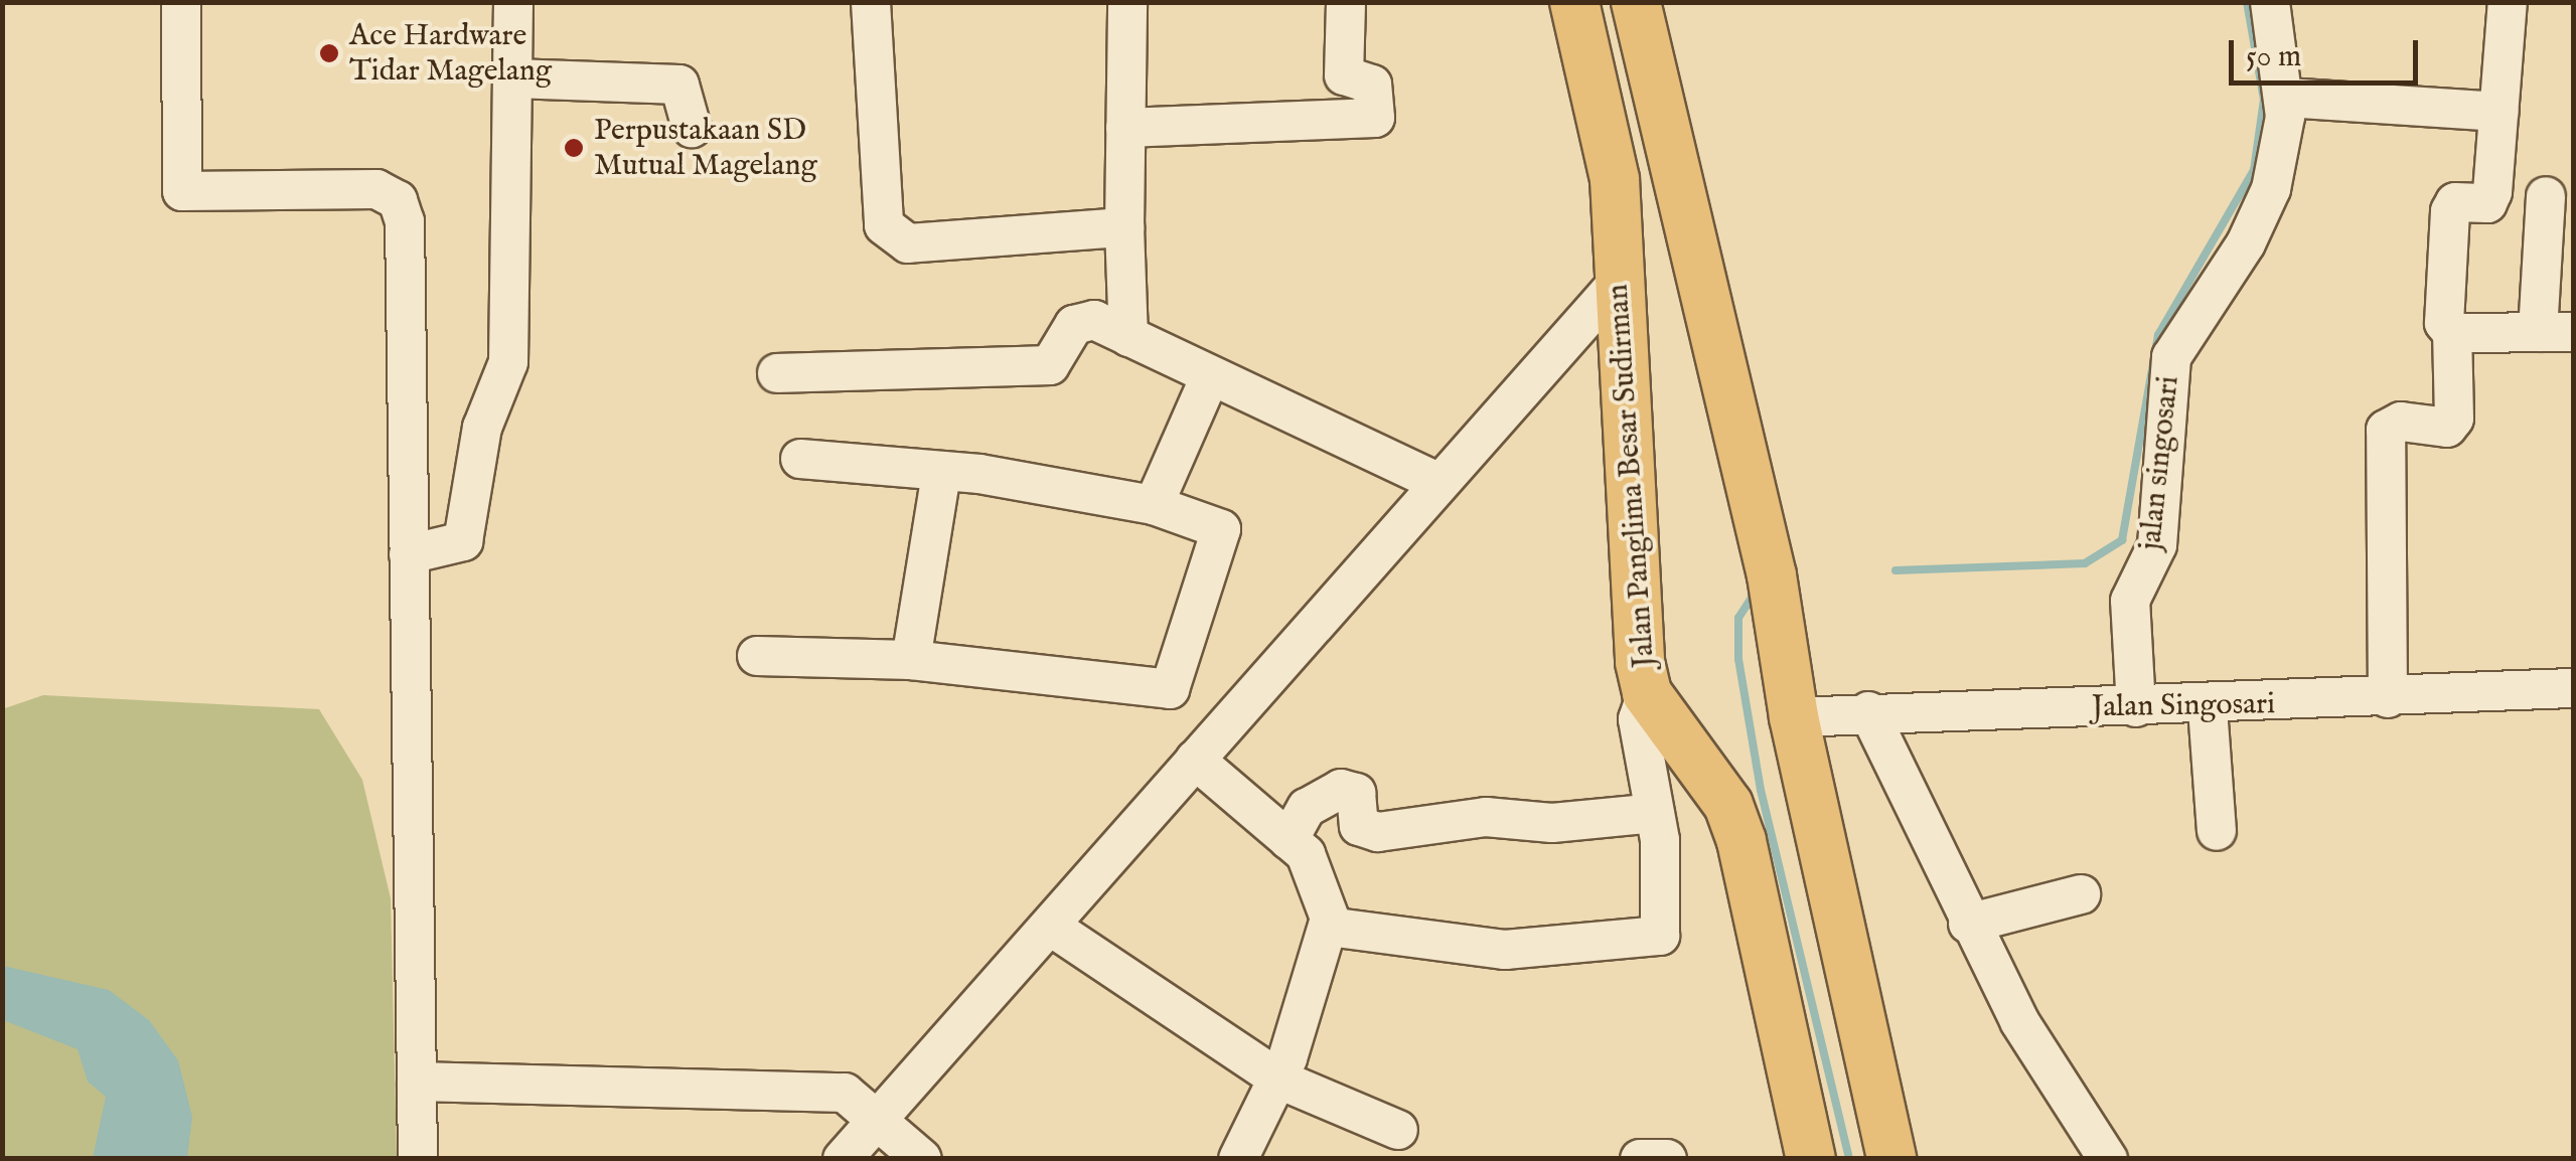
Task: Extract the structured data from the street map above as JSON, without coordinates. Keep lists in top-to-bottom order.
{
  "streets": {
    "main road": ["Jalan Panglima Besar Sudirman"],
    "street": ["jalan singosari", "Jalan Singosari"]
  },
  "crossings": [
    ["jalan singosari", "Jalan Singosari"]
  ],
  "places": ["Ace Hardware Tidar Magelang", "Perpustakaan SD Mutual Magelang"],
  "scale_bar": "50 m"
}
